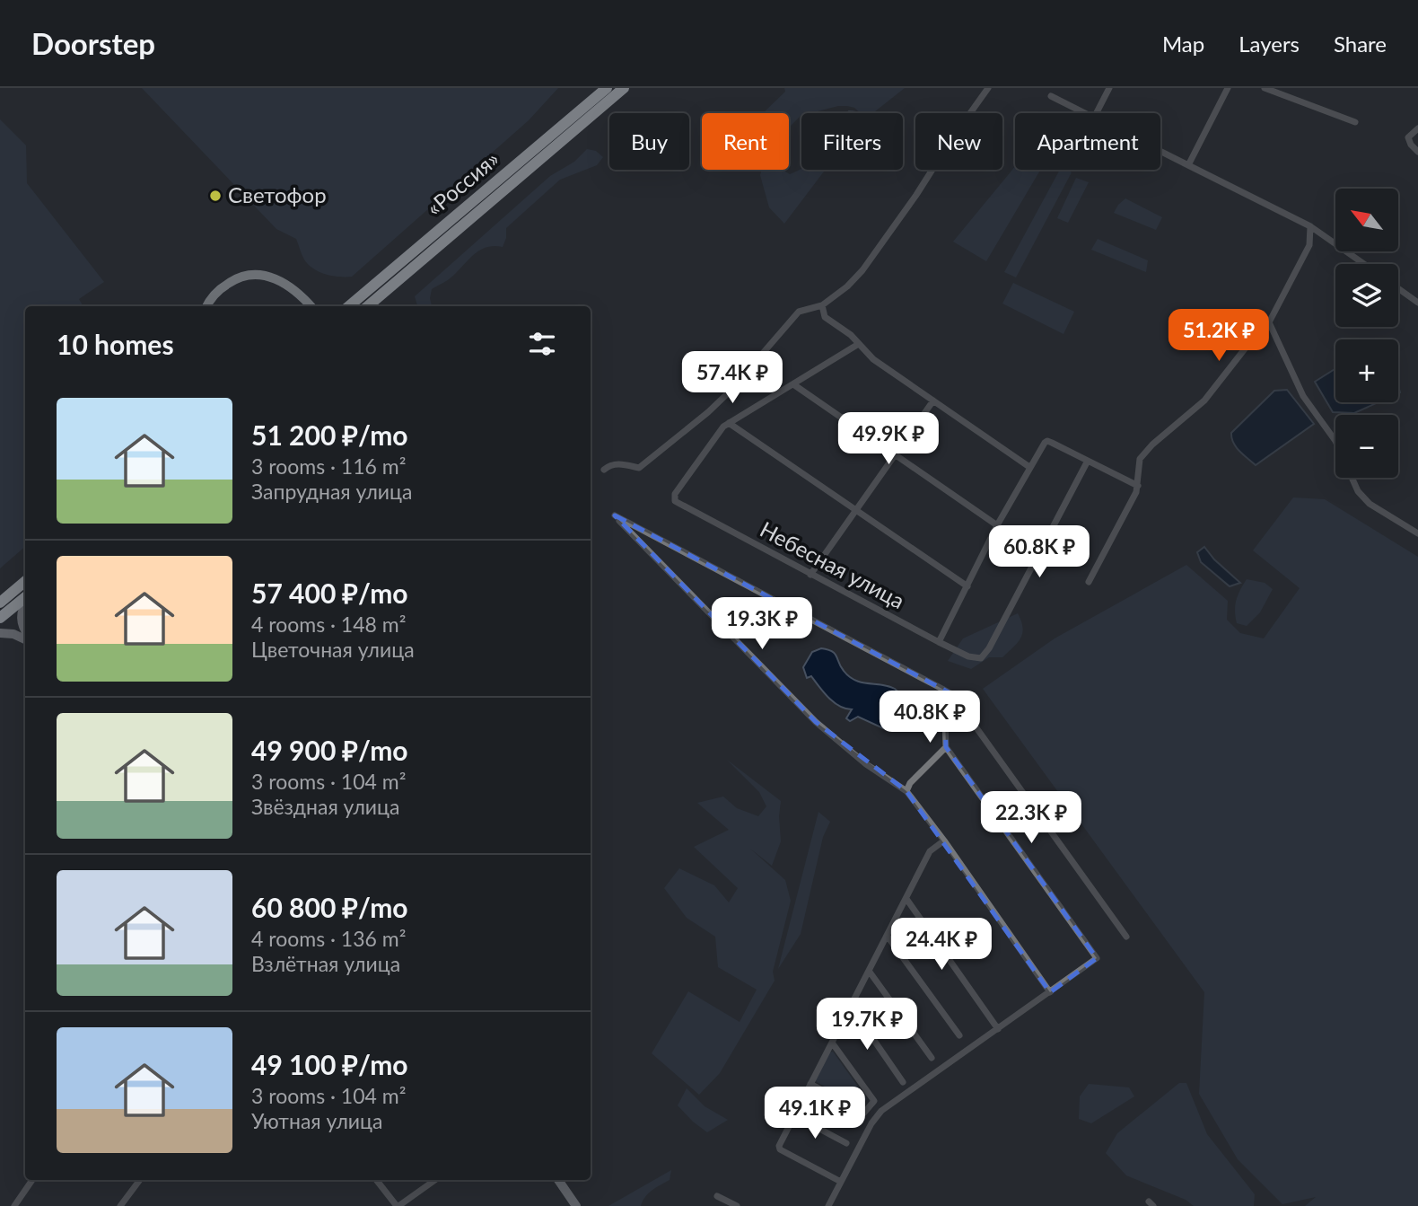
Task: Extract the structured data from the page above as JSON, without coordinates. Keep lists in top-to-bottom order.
{
  "streets": {
    "highway": ["«Россия»"],
    "street": ["Небесная улица"]
  },
  "places": ["Светофор"],
  "north": "top left",
  "page": {
    "header": "Doorstep",
    "nav": ["Map", "Layers", "Share"],
    "chip": [
      "Buy",
      "Rent",
      "Filters",
      "New",
      "Apartment"
    ],
    "map_buttons": ["+", "−"],
    "heading": "10 homes",
    "price": [
      "51.2K ₽",
      "57.4K ₽",
      "49.9K ₽",
      "60.8K ₽",
      "19.3K ₽",
      "40.8K ₽",
      "22.3K ₽",
      "24.4K ₽",
      "19.7K ₽",
      "49.1K ₽"
    ],
    "list": [
      {
        "name": "51 200 ₽/mo",
        "note": "3 rooms · 116 m² · Запрудная улица"
      },
      {
        "name": "57 400 ₽/mo",
        "note": "4 rooms · 148 m² · Цветочная улица"
      },
      {
        "name": "49 900 ₽/mo",
        "note": "3 rooms · 104 m² · Звёздная улица"
      },
      {
        "name": "60 800 ₽/mo",
        "note": "4 rooms · 136 m² · Взлётная улица"
      },
      {
        "name": "49 100 ₽/mo",
        "note": "3 rooms · 104 m² · Уютная улица"
      }
    ]
  }
}
